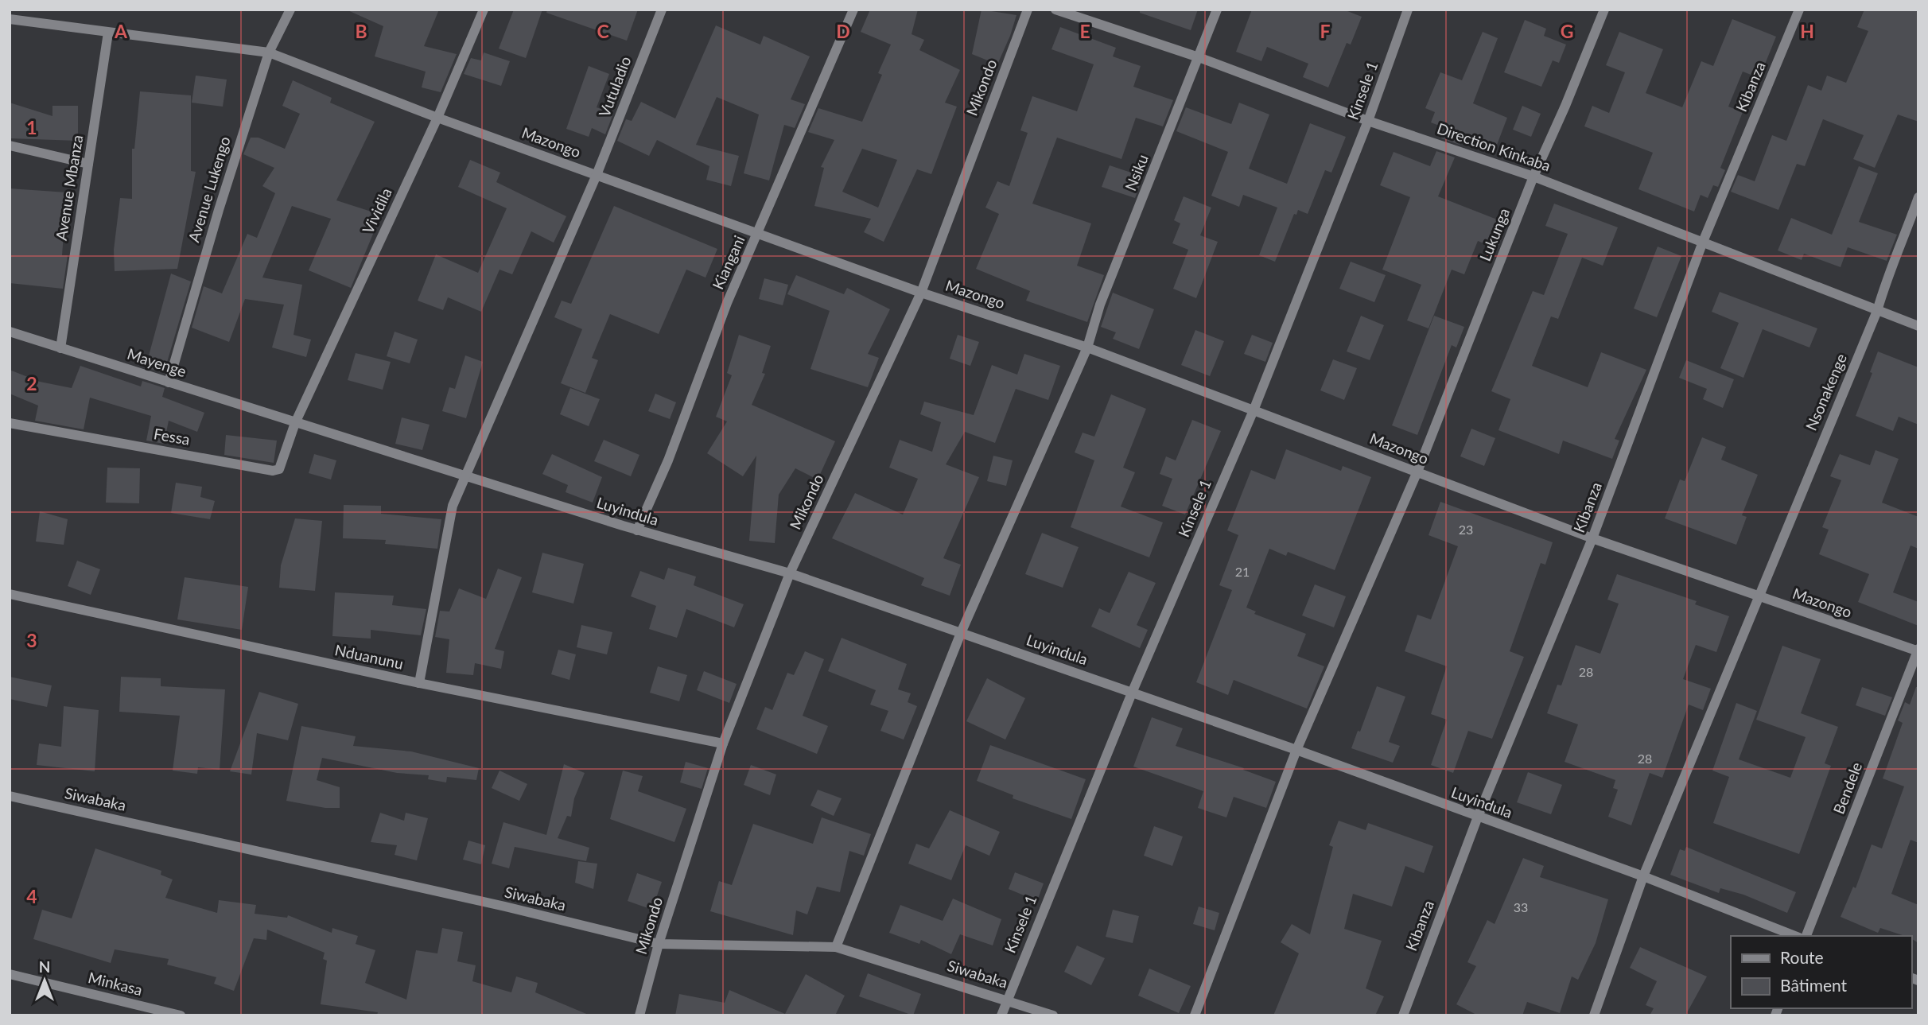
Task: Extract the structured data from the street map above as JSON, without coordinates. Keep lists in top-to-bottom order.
{
  "streets": {
    "street": [
      "Vutuladio",
      "Kibanza",
      "Mikondo",
      "Kinsele 1",
      "Mazongo",
      "Direction Kinkaba",
      "Nsiku",
      "Avenue Mbanza",
      "Avenue Lukengo",
      "Vividila",
      "Lukunga",
      "Kiangani",
      "Mayenge",
      "Nsonakenge",
      "Fessa",
      "Luyindula",
      "Nduanunu",
      "Bendele",
      "Siwabaka",
      "Minkasa"
    ]
  },
  "crossings": [
    ["Vutuladio", "Mazongo"],
    ["Vutuladio", "Luyindula"],
    ["Vutuladio", "Nduanunu"],
    ["Kibanza", "Mazongo"],
    ["Kibanza", "Direction Kinkaba"],
    ["Kibanza", "Luyindula"],
    ["Mikondo", "Mazongo"],
    ["Mikondo", "Luyindula"],
    ["Mikondo", "Nduanunu"],
    ["Mikondo", "Siwabaka"],
    ["Kinsele 1", "Mazongo"],
    ["Kinsele 1", "Direction Kinkaba"],
    ["Kinsele 1", "Luyindula"],
    ["Kinsele 1", "Siwabaka"],
    ["Mazongo", "Nsiku"],
    ["Mazongo", "Avenue Mbanza"],
    ["Mazongo", "Avenue Lukengo"],
    ["Mazongo", "Vividila"],
    ["Mazongo", "Lukunga"],
    ["Mazongo", "Kiangani"],
    ["Mazongo", "Nsonakenge"],
    ["Mazongo", "Bendele"],
    ["Direction Kinkaba", "Nsiku"],
    ["Direction Kinkaba", "Lukunga"],
    ["Direction Kinkaba", "Nsonakenge"],
    ["Nsiku", "Luyindula"],
    ["Nsiku", "Siwabaka"],
    ["Avenue Mbanza", "Mayenge"],
    ["Avenue Lukengo", "Mayenge"],
    ["Vividila", "Mayenge"],
    ["Vividila", "Fessa"],
    ["Vividila", "Luyindula"],
    ["Lukunga", "Luyindula"],
    ["Kiangani", "Luyindula"],
    ["Mayenge", "Fessa"],
    ["Mayenge", "Luyindula"],
    ["Nsonakenge", "Luyindula"],
    ["Fessa", "Luyindula"]
  ],
  "house_numbers": [
    "23",
    "21",
    "28",
    "28",
    "33"
  ],
  "legend": ["Route", "Bâtiment"],
  "north": "top",
  "grid": {
    "columns": [
      "A",
      "B",
      "C",
      "D",
      "E",
      "F",
      "G",
      "H"
    ],
    "rows": [
      "1",
      "2",
      "3",
      "4"
    ]
  }
}
